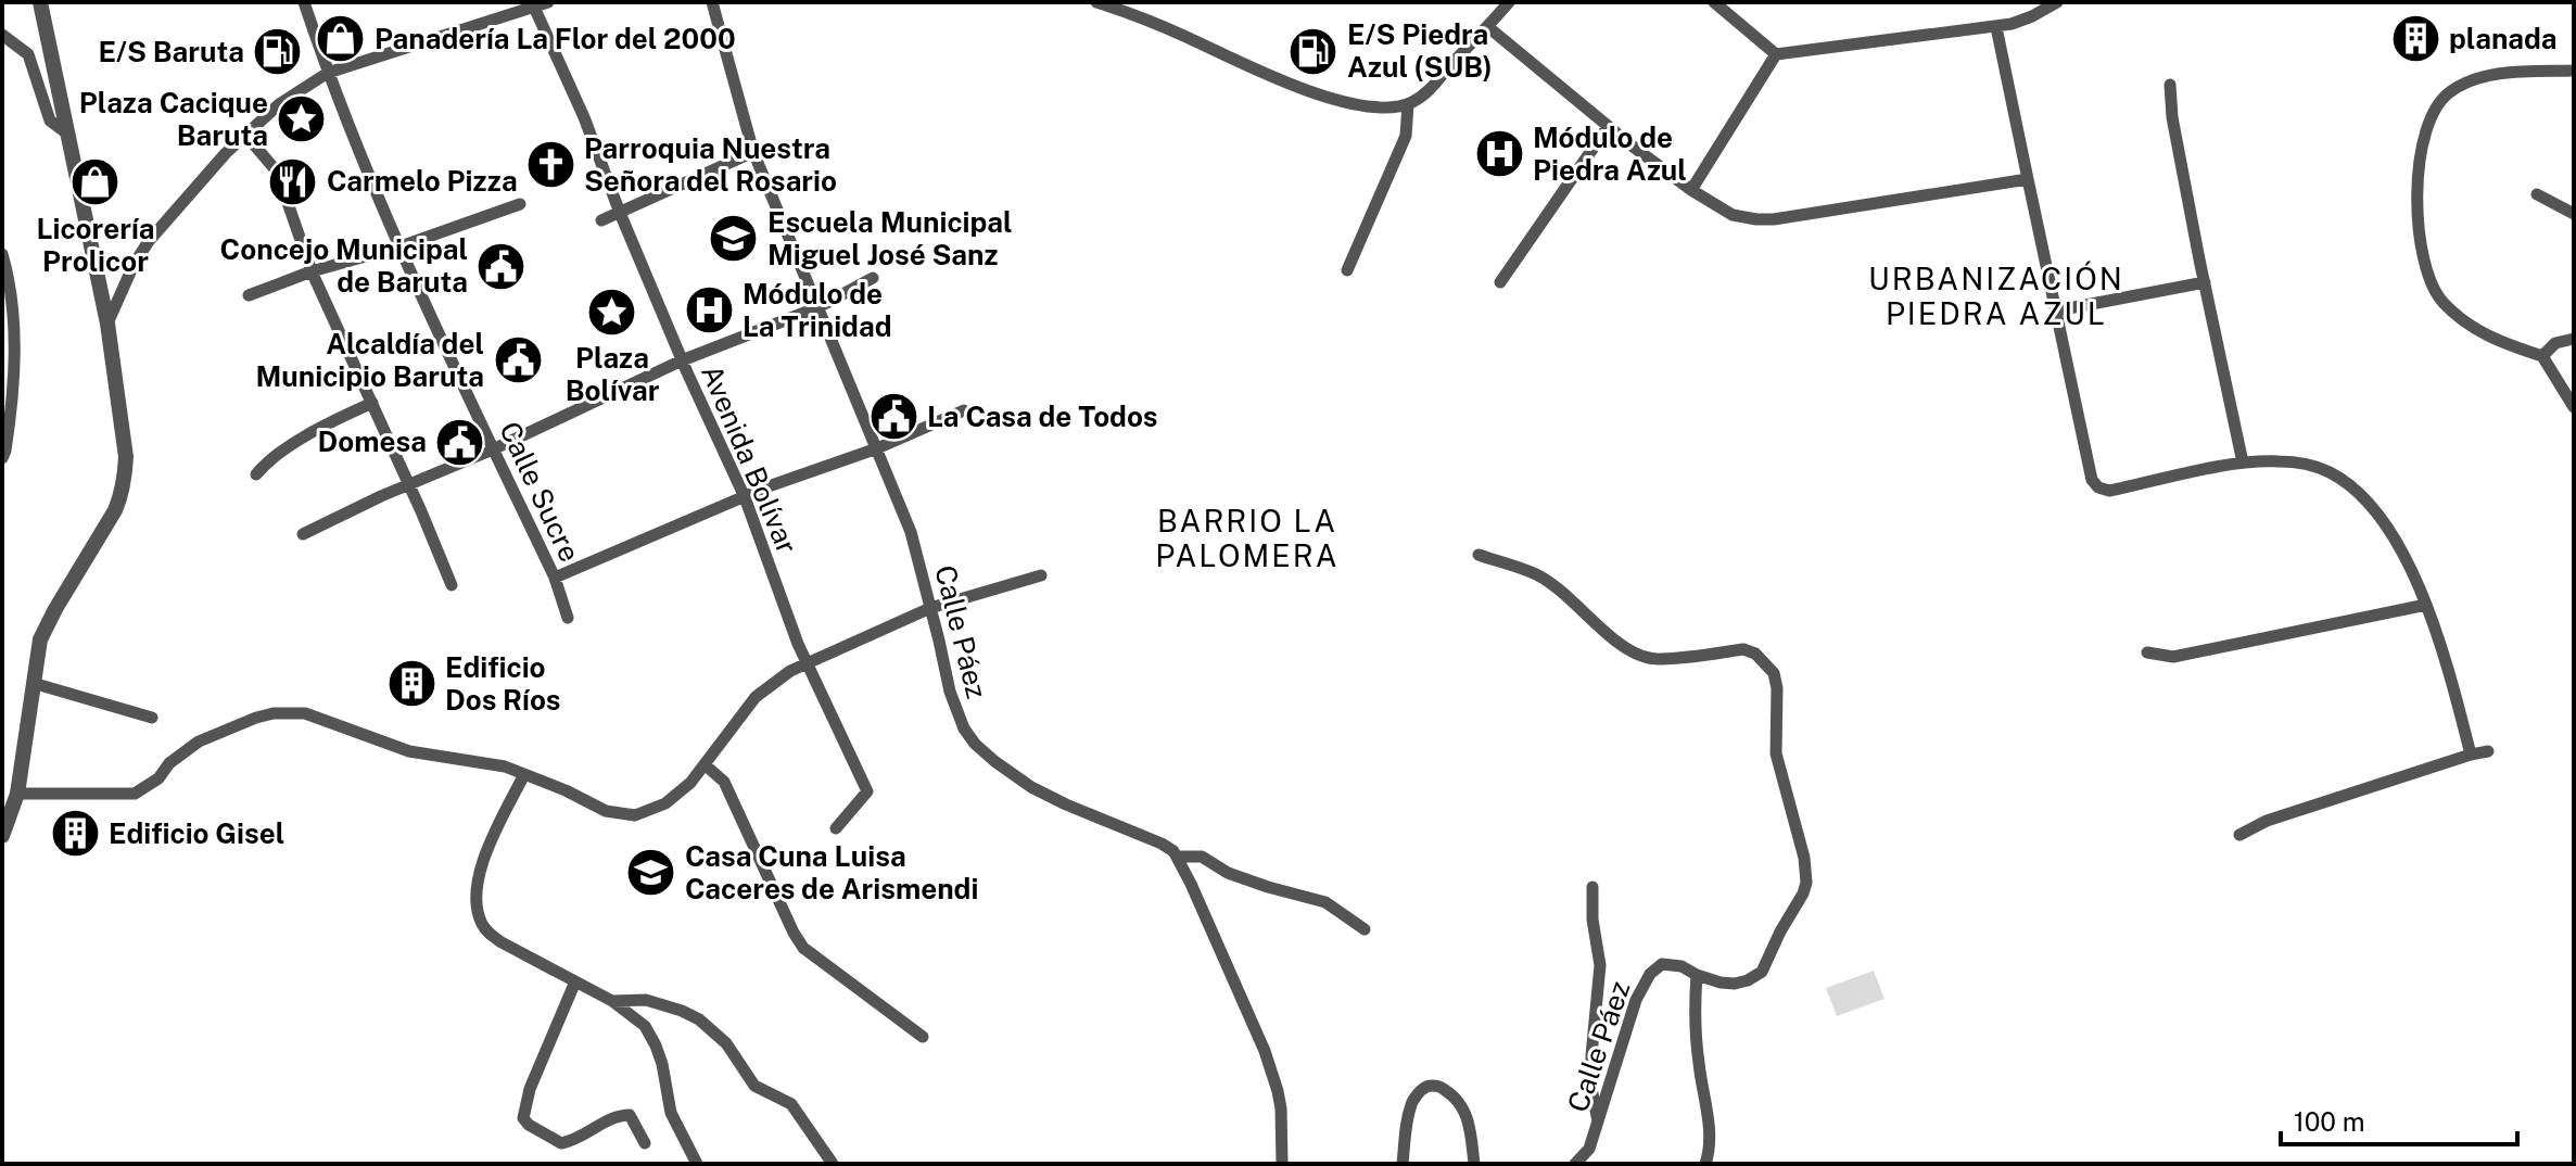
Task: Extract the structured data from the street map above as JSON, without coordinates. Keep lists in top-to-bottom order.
{
  "streets": {
    "street": ["Avenida Bolívar", "Calle Sucre", "Calle Páez"]
  },
  "districts": ["URBANIZACIÓN PIEDRA AZUL", "BARRIO LA PALOMERA"],
  "places": {
    "shop": ["Panadería La Flor del 2000", "Licorería Prolicor"],
    "building": ["planada", "Edificio Dos Ríos", "Edificio Gisel"],
    "fuel station": ["E/S Piedra Azul (SUB)", "E/S Baruta"],
    "place": ["Plaza Cacique Baruta", "Plaza Bolívar"],
    "hospital": ["Módulo de Piedra Azul", "Módulo de La Trinidad"],
    "church": ["Parroquia Nuestra Señora del Rosario"],
    "restaurant": ["Carmelo Pizza"],
    "school or university": ["Escuela Municipal Miguel José Sanz", "Casa Cuna Luisa Caceres de Arismendi"],
    "public building": [
      "Concejo Municipal de Baruta",
      "Alcaldía del Municipio Baruta",
      "La Casa de Todos",
      "Domesa"
    ]
  },
  "scale_bar": "100 m"
}
